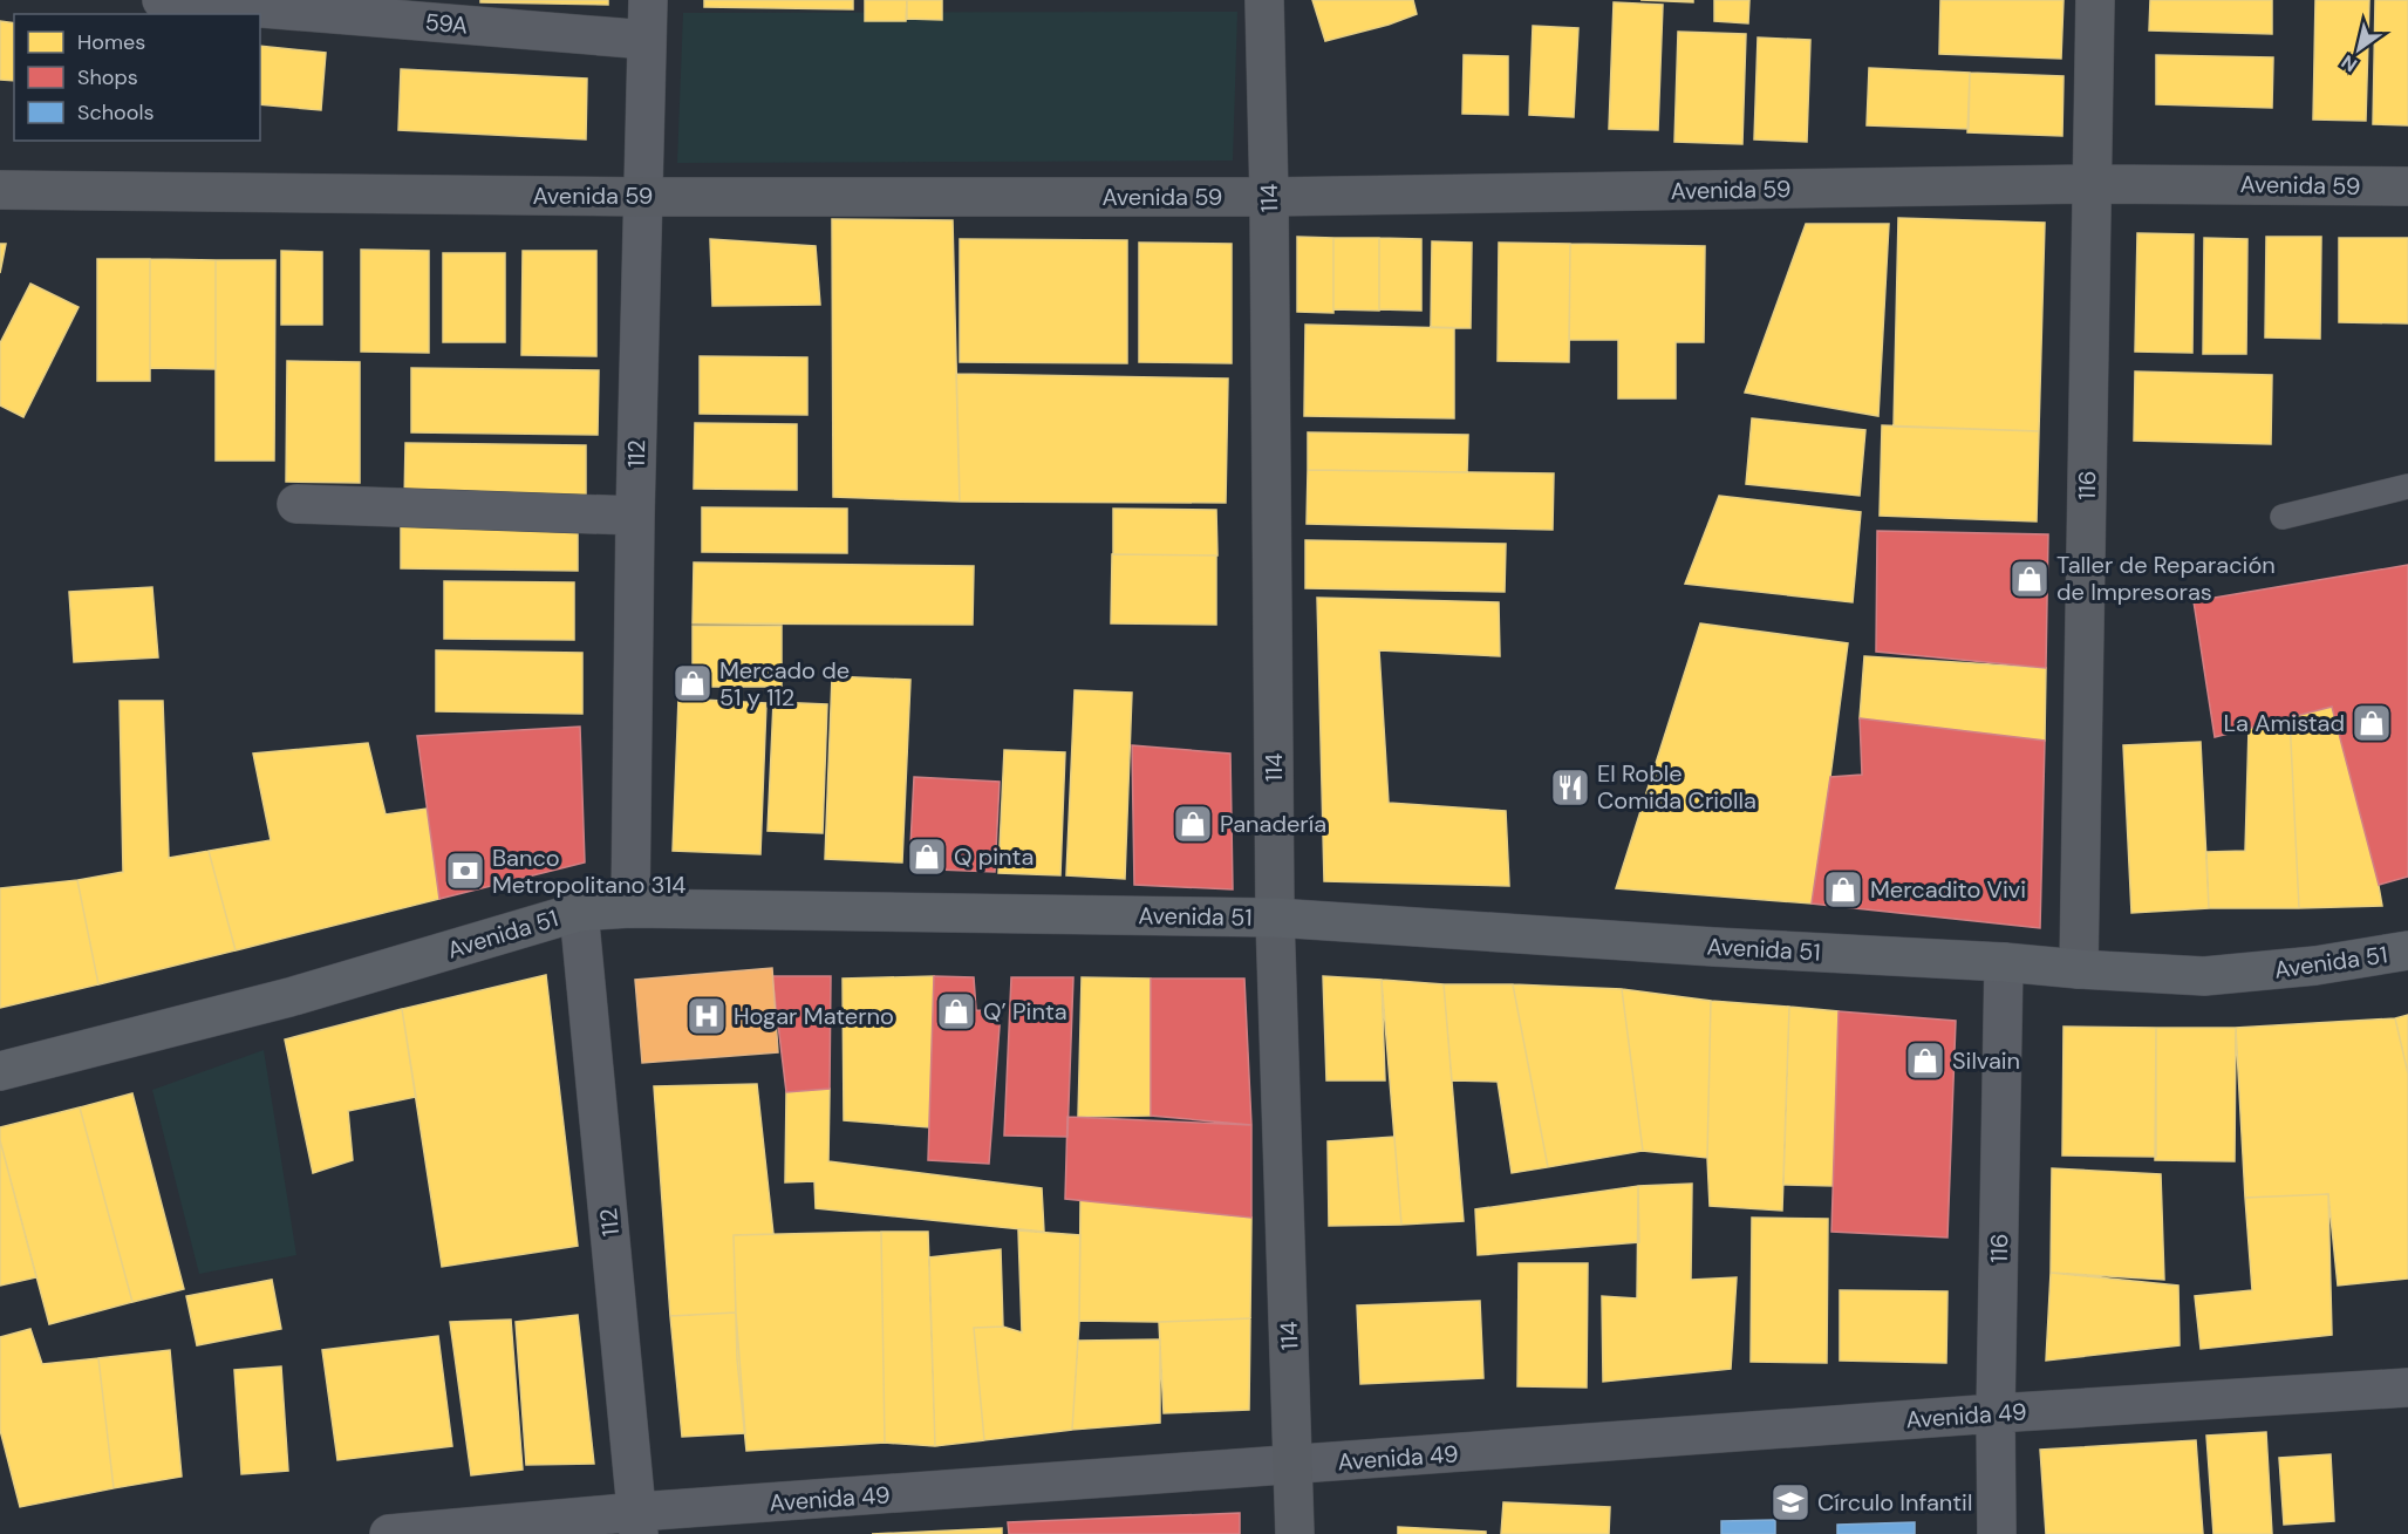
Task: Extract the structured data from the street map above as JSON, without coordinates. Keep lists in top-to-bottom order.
{
  "streets": {
    "main road": ["Avenida 51"],
    "street": [
      "59A",
      "Avenida 59",
      "114",
      "112",
      "116",
      "Avenida 49"
    ]
  },
  "crossings": [
    ["59A", "112"],
    ["Avenida 59", "114"],
    ["Avenida 59", "112"],
    ["Avenida 59", "116"],
    ["114", "Avenida 51"],
    ["114", "Avenida 49"],
    ["112", "Avenida 51"],
    ["112", "Avenida 49"],
    ["116", "Avenida 51"],
    ["116", "Avenida 49"]
  ],
  "places": {
    "shop": [
      "Taller de Reparación de Impresoras",
      "Mercado de 51 y 112",
      "La Amistad",
      "Panadería",
      "Q pinta",
      "Mercadito Vivi",
      "Q’ Pinta",
      "Silvain"
    ],
    "restaurant": ["El Roble Comida Criolla"],
    "bank": ["Banco Metropolitano 314"],
    "hospital": ["Hogar Materno"],
    "school or university": ["Círculo Infantil"]
  },
  "legend": ["Homes", "Shops", "Schools"],
  "north": "bottom left"
}
